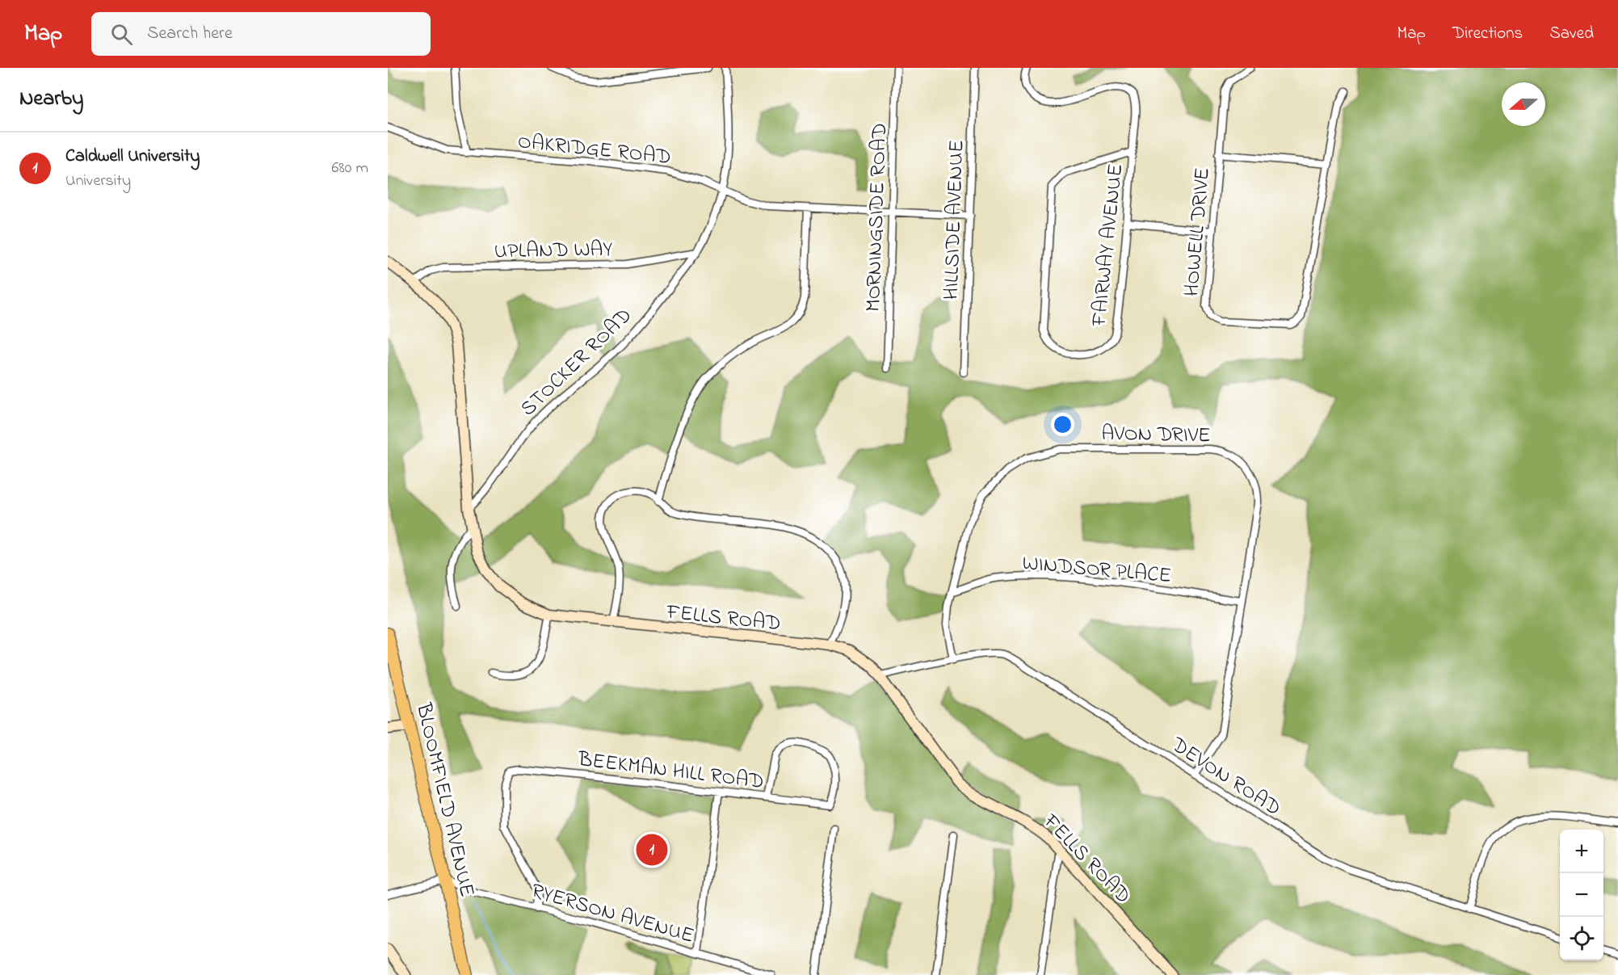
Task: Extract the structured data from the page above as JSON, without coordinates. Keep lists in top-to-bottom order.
{
  "streets": {
    "main road": ["BLOOMFIELD AVENUE"],
    "street": [
      "OAKRIDGE ROAD",
      "MORNINGSIDE ROAD",
      "HILLSIDE AVENUE",
      "HOWELL DRIVE",
      "FAIRWAY AVENUE",
      "UPLAND WAY",
      "STOCKER ROAD",
      "AVON DRIVE",
      "WINDSOR PLACE",
      "FELLS ROAD",
      "BEEKMAN HILL ROAD",
      "DEVON ROAD",
      "RYERSON AVENUE"
    ]
  },
  "crossings": [
    ["OAKRIDGE ROAD", "MORNINGSIDE ROAD"],
    ["OAKRIDGE ROAD", "HILLSIDE AVENUE"],
    ["OAKRIDGE ROAD", "STOCKER ROAD"],
    ["UPLAND WAY", "STOCKER ROAD"],
    ["UPLAND WAY", "FELLS ROAD"],
    ["STOCKER ROAD", "FELLS ROAD"],
    ["AVON DRIVE", "WINDSOR PLACE"],
    ["AVON DRIVE", "DEVON ROAD"],
    ["FELLS ROAD", "DEVON ROAD"],
    ["BEEKMAN HILL ROAD", "RYERSON AVENUE"],
    ["BLOOMFIELD AVENUE", "RYERSON AVENUE"]
  ],
  "north": "left",
  "page": {
    "header": "Map",
    "search": "Search here",
    "nav": ["Map", "Directions", "Saved"],
    "heading": "Nearby",
    "list": [
      {
        "mark": "1",
        "name": "Caldwell University",
        "note": "University",
        "value": "680 m"
      }
    ],
    "map_buttons": ["+", "−"],
    "pins": "1"
  }
}
